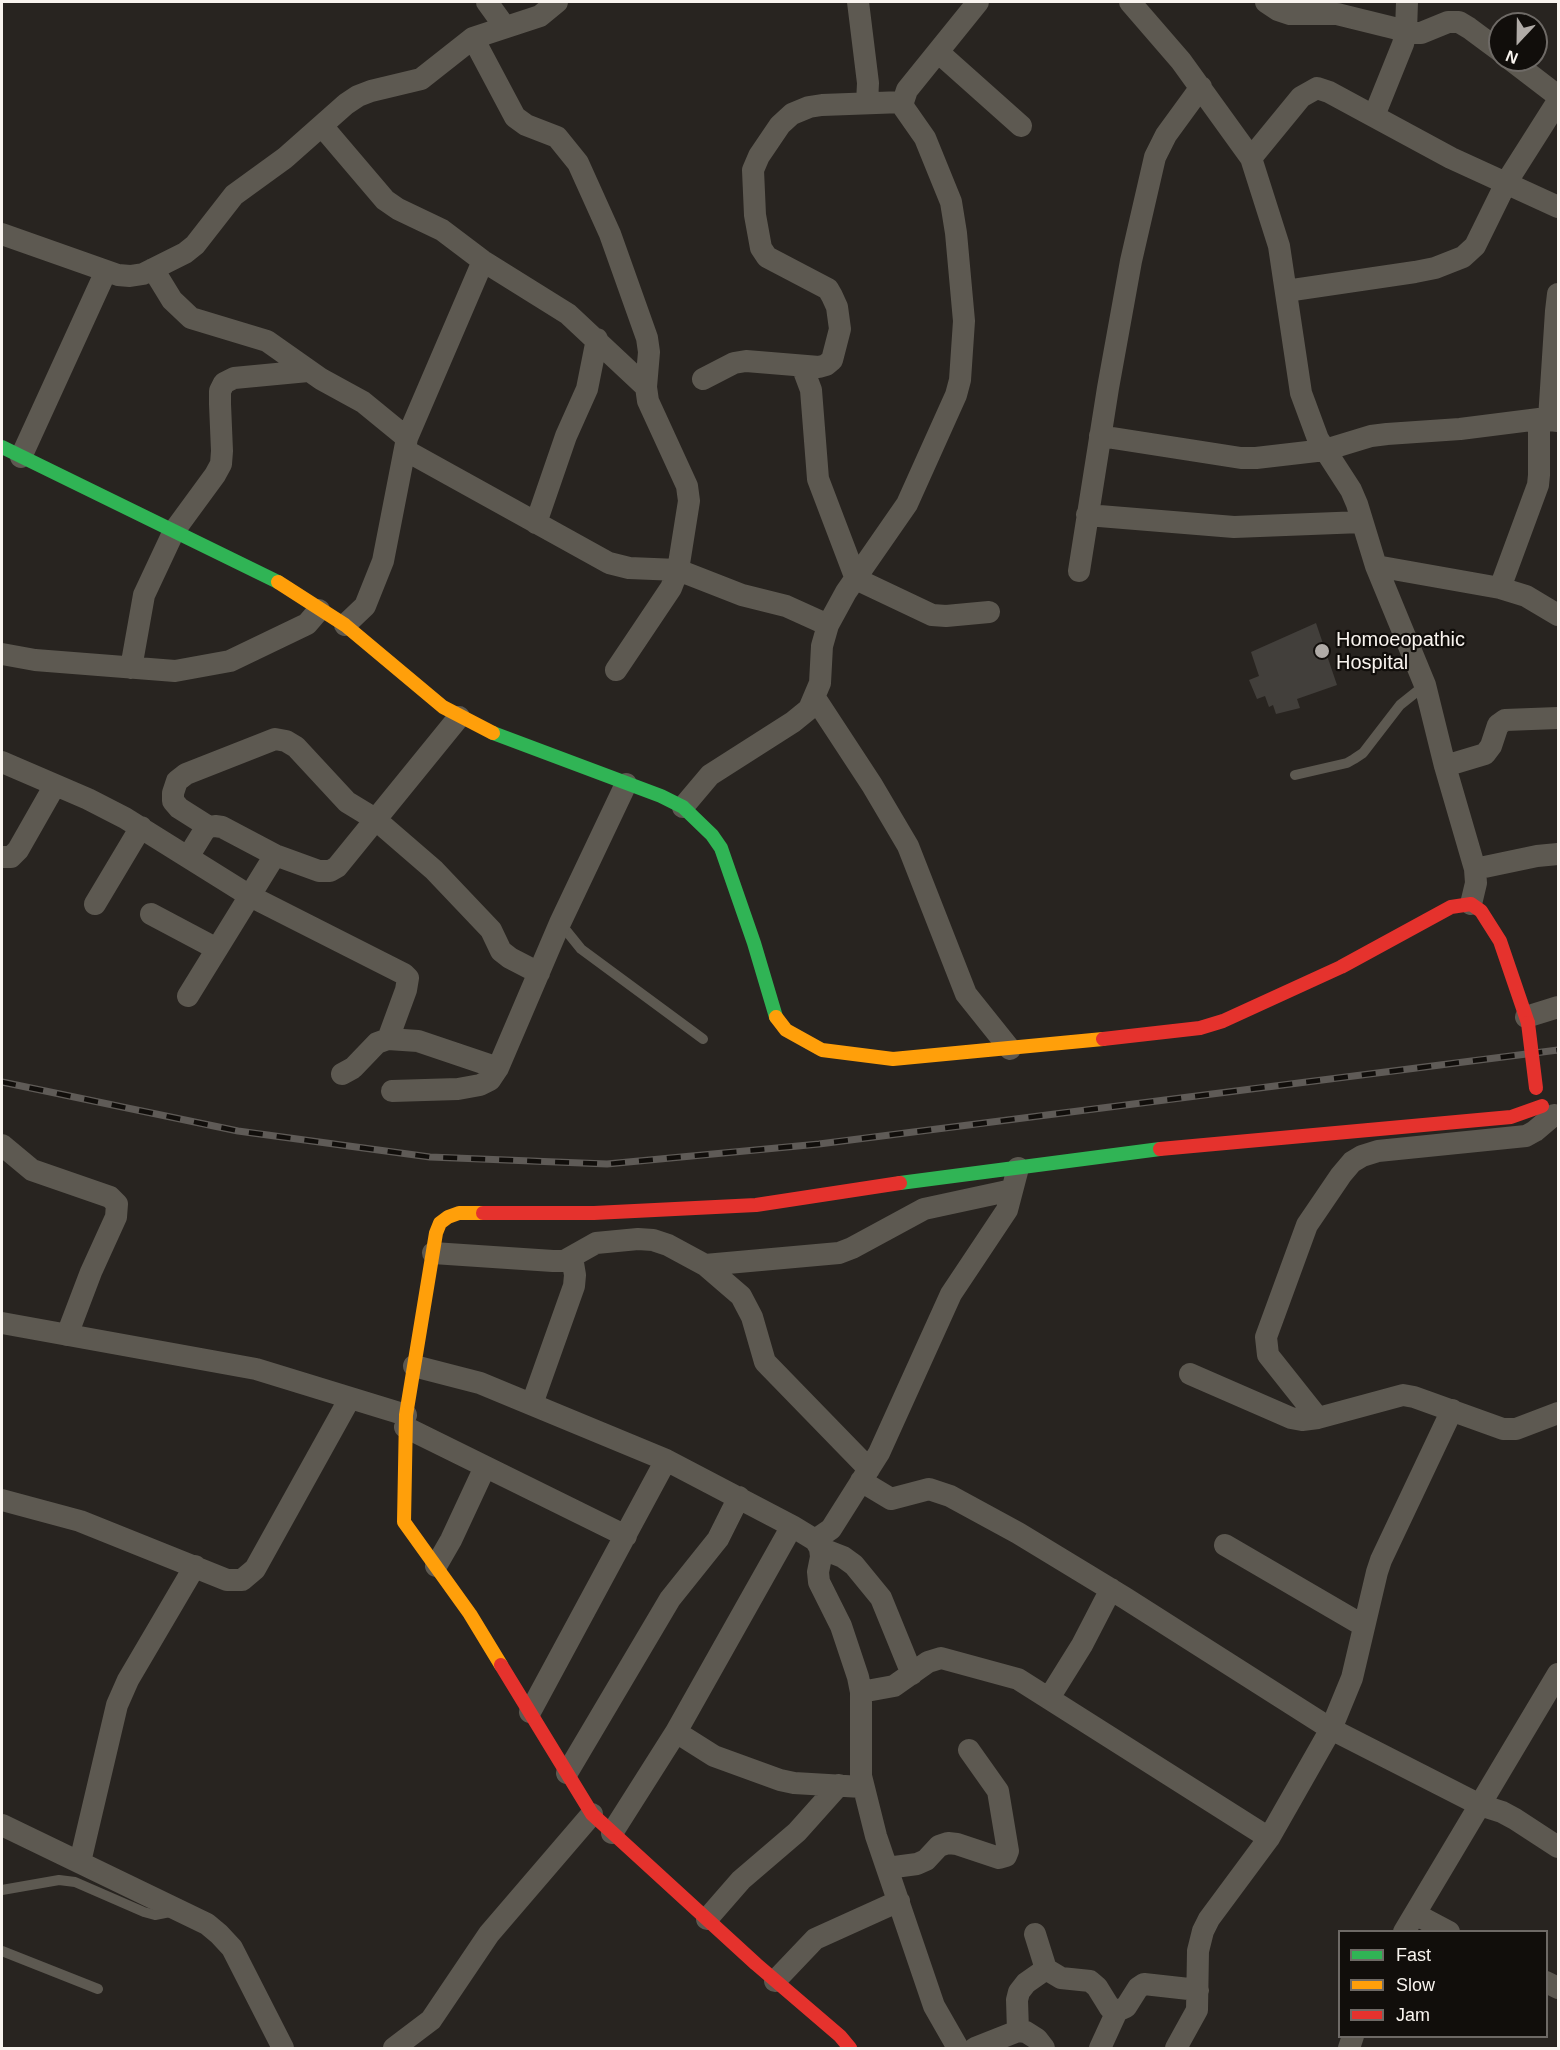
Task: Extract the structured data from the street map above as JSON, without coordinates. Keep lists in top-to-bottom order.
{
  "places": ["Homoeopathic Hospital"],
  "legend": ["Fast", "Slow", "Jam"],
  "north": "bottom"
}
